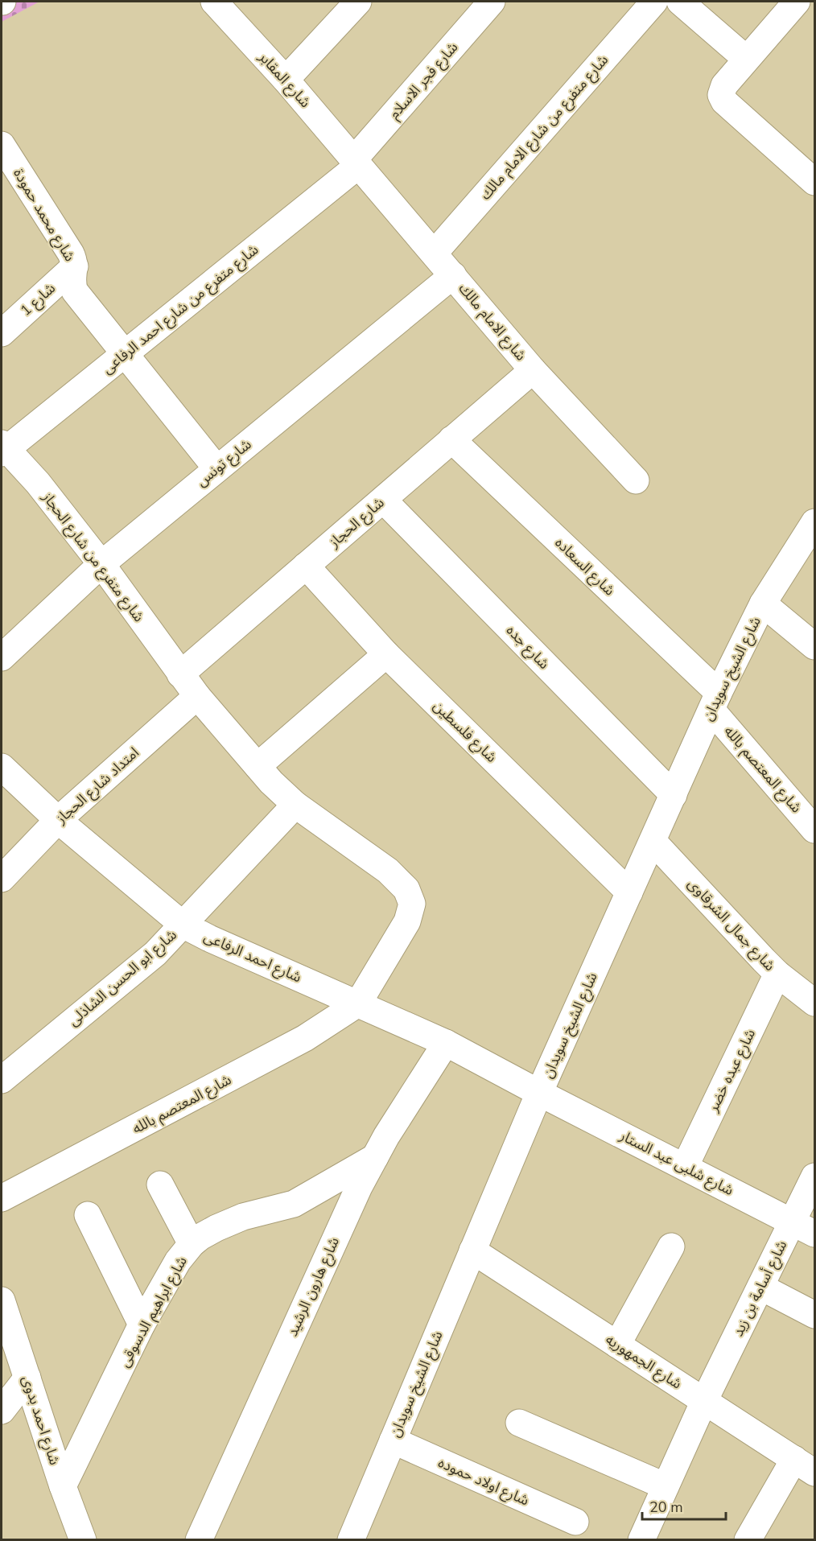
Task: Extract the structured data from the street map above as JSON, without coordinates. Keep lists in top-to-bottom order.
{
  "streets": {
    "street": [
      "شارع المقابر",
      "شارع فجر الاسلام",
      "شارع متفرع من شارع الامام مالك",
      "شارع محمد حمودة",
      "شارع 1",
      "شارع متفرع من شارع احمد الرفاعى",
      "شارع الامام مالك",
      "شارع تونس",
      "شارع الحجاز",
      "شارع متفرع من شارع الحجاز",
      "شارع السعاده",
      "شارع جده",
      "شارع الشيخ سويدان",
      "شارع فلسطين",
      "شارع المعتصم بالله",
      "امتداد شارع الحجاز",
      "شارع جمال الشرقاوى",
      "شارع احمد الرفاعى",
      "شارع ابو الحسن الشاذلى",
      "شارع عبده خضر",
      "شارع شلبى عبد الستار",
      "شارع هارون الرشيد",
      "شارع أسامة بن زيد",
      "شارع ابراهيم الدسوقى",
      "شارع الجمهوريه",
      "شارع احمد بدوى",
      "شارع اولاد حموده"
    ]
  },
  "crossings": [
    ["شارع المقابر", "شارع فجر الاسلام"],
    ["شارع المقابر", "شارع متفرع من شارع احمد الرفاعى"],
    ["شارع المقابر", "شارع الامام مالك"],
    ["شارع فجر الاسلام", "شارع متفرع من شارع احمد الرفاعى"],
    ["شارع فجر الاسلام", "شارع الامام مالك"],
    ["شارع متفرع من شارع الامام مالك", "شارع الامام مالك"],
    ["شارع محمد حمودة", "شارع 1"],
    ["شارع محمد حمودة", "شارع متفرع من شارع احمد الرفاعى"],
    ["شارع محمد حمودة", "شارع تونس"],
    ["شارع متفرع من شارع احمد الرفاعى", "شارع الامام مالك"],
    ["شارع متفرع من شارع احمد الرفاعى", "شارع متفرع من شارع الحجاز"],
    ["شارع الامام مالك", "شارع تونس"],
    ["شارع الامام مالك", "شارع الحجاز"],
    ["شارع تونس", "شارع متفرع من شارع الحجاز"],
    ["شارع الحجاز", "شارع متفرع من شارع الحجاز"],
    ["شارع الحجاز", "شارع السعاده"],
    ["شارع الحجاز", "شارع جده"],
    ["شارع الحجاز", "شارع فلسطين"],
    ["شارع متفرع من شارع الحجاز", "شارع المعتصم بالله"],
    ["شارع متفرع من شارع الحجاز", "امتداد شارع الحجاز"],
    ["شارع متفرع من شارع الحجاز", "شارع احمد الرفاعى"],
    ["شارع متفرع من شارع الحجاز", "شارع ابو الحسن الشاذلى"],
    ["شارع السعاده", "شارع الشيخ سويدان"],
    ["شارع السعاده", "شارع المعتصم بالله"],
    ["شارع جده", "شارع الشيخ سويدان"],
    ["شارع الشيخ سويدان", "شارع فلسطين"],
    ["شارع الشيخ سويدان", "شارع المعتصم بالله"],
    ["شارع الشيخ سويدان", "شارع جمال الشرقاوى"],
    ["شارع الشيخ سويدان", "شارع احمد الرفاعى"],
    ["شارع الشيخ سويدان", "شارع شلبى عبد الستار"],
    ["شارع الشيخ سويدان", "شارع الجمهوريه"],
    ["شارع الشيخ سويدان", "شارع اولاد حموده"],
    ["شارع المعتصم بالله", "شارع احمد الرفاعى"],
    ["امتداد شارع الحجاز", "شارع احمد الرفاعى"],
    ["شارع جمال الشرقاوى", "شارع عبده خضر"],
    ["شارع احمد الرفاعى", "شارع ابو الحسن الشاذلى"],
    ["شارع احمد الرفاعى", "شارع شلبى عبد الستار"],
    ["شارع احمد الرفاعى", "شارع هارون الرشيد"],
    ["شارع عبده خضر", "شارع شلبى عبد الستار"],
    ["شارع شلبى عبد الستار", "شارع أسامة بن زيد"],
    ["شارع هارون الرشيد", "شارع ابراهيم الدسوقى"],
    ["شارع أسامة بن زيد", "شارع الجمهوريه"],
    ["شارع ابراهيم الدسوقى", "شارع احمد بدوى"]
  ],
  "scale_bar": "20 m"
}
